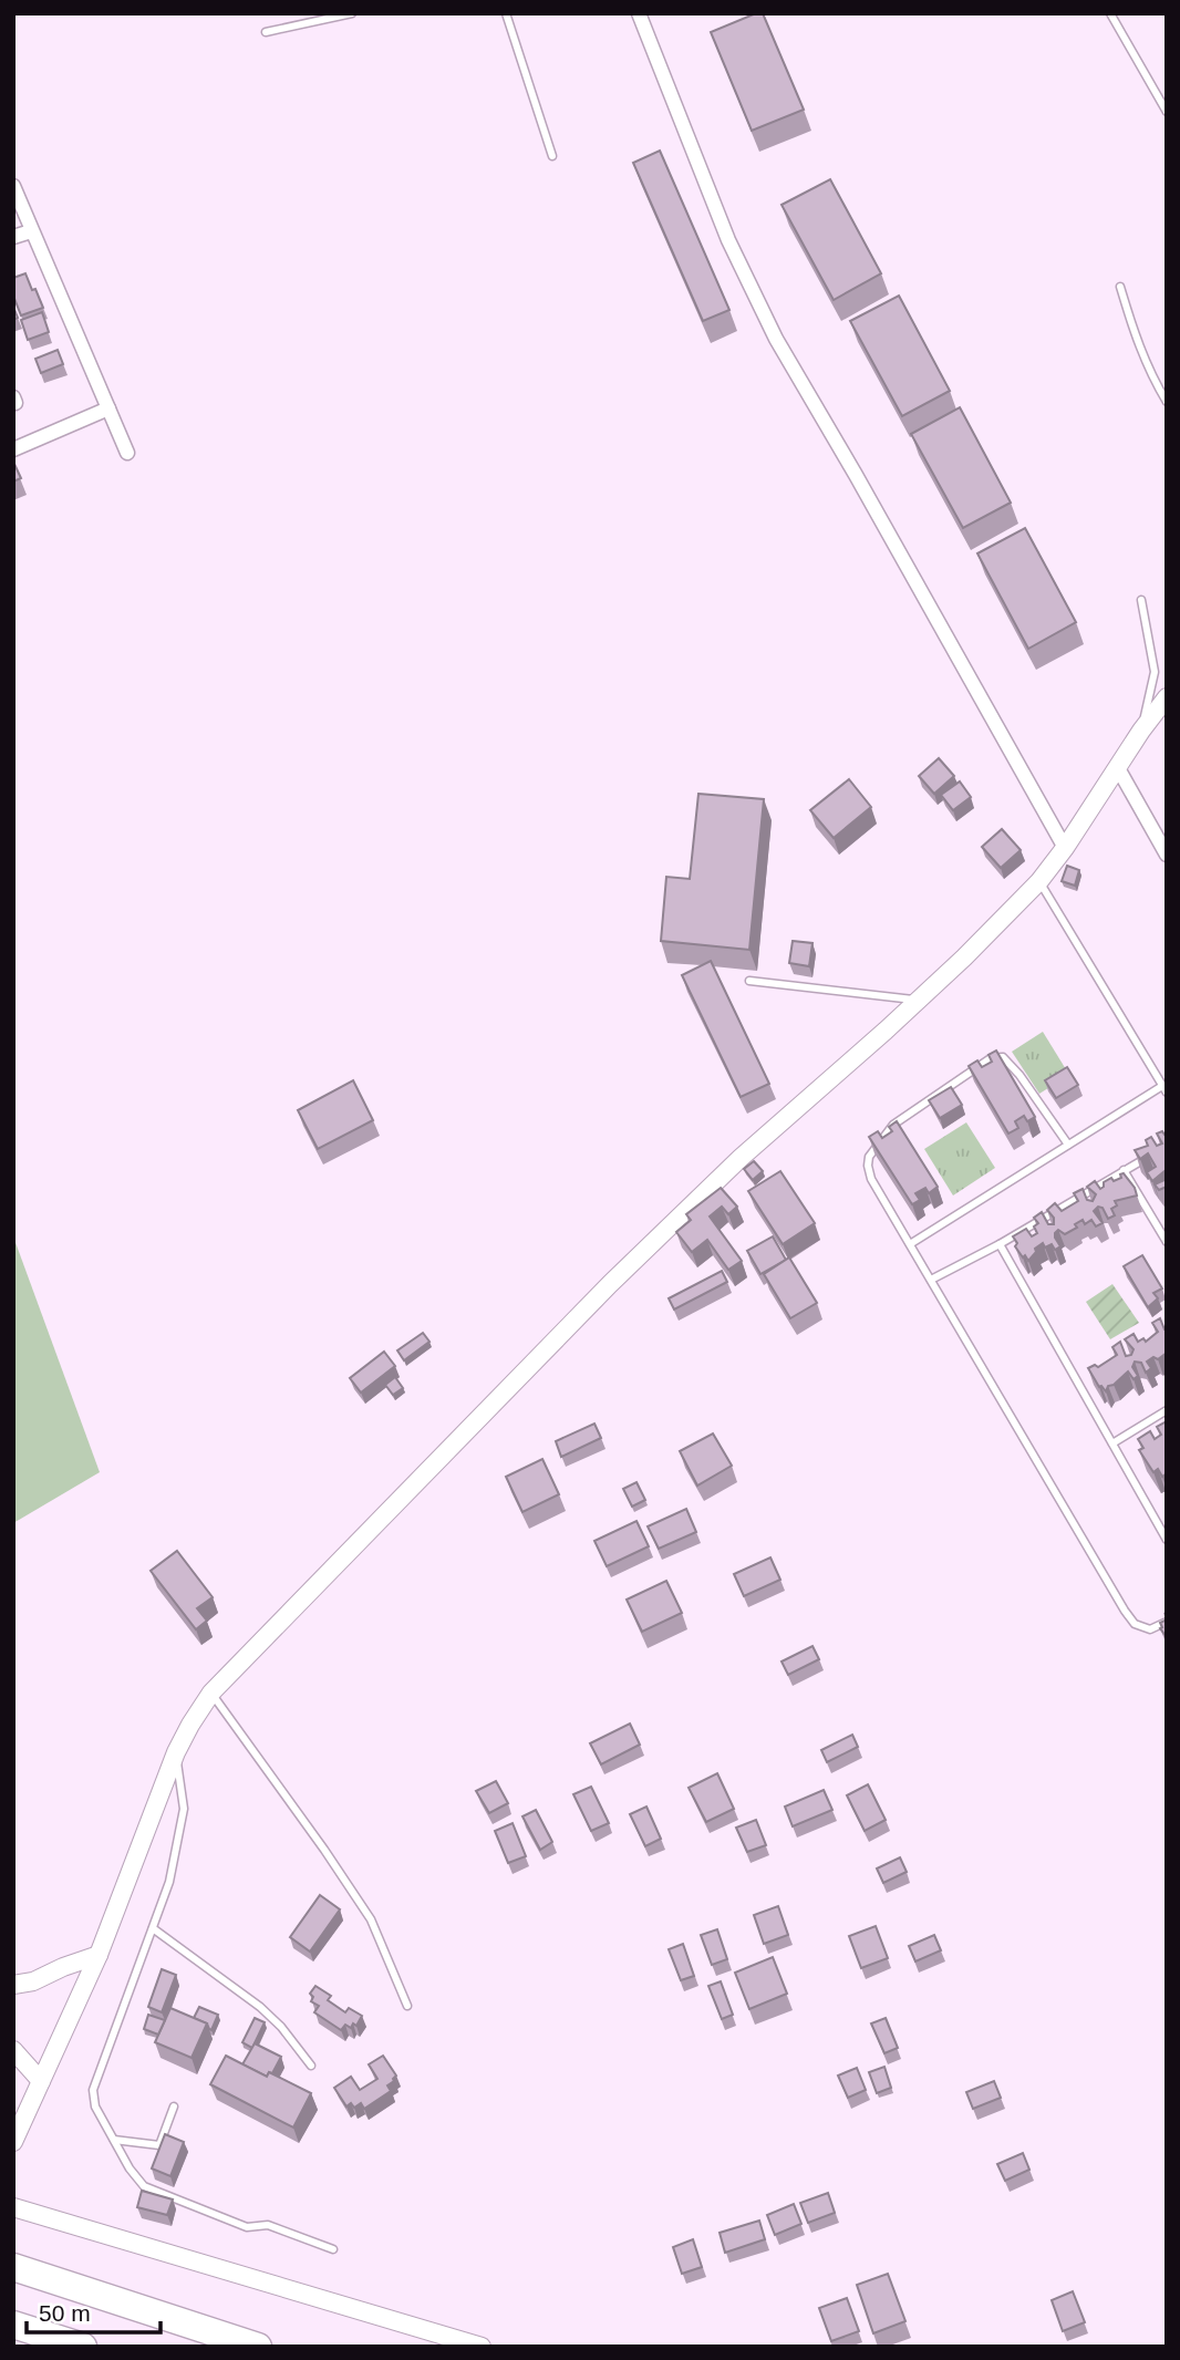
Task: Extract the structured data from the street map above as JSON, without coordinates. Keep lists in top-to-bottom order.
{
  "scale_bar": "50 m"
}
